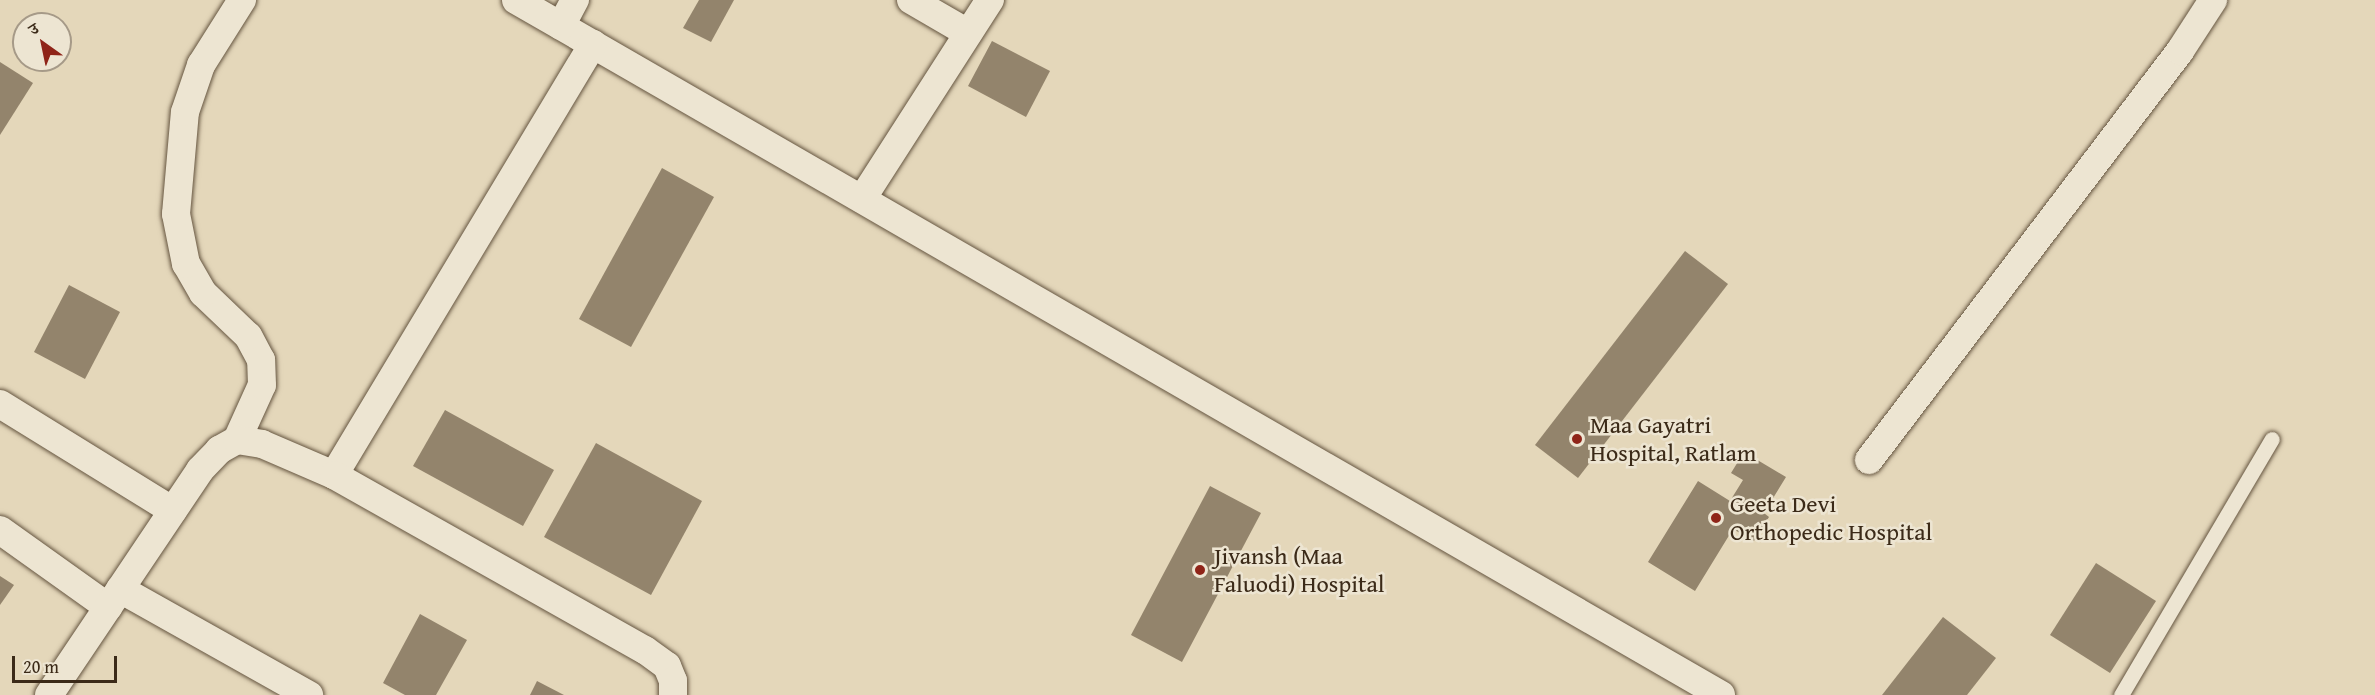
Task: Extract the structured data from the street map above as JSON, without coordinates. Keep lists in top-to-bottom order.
{
  "places": ["Maa Gayatri Hospital, Ratlam", "Geeta Devi Orthopedic Hospital", "Jivansh (Maa Faluodi) Hospital"],
  "scale_bar": "20 m",
  "north": "top left"
}
